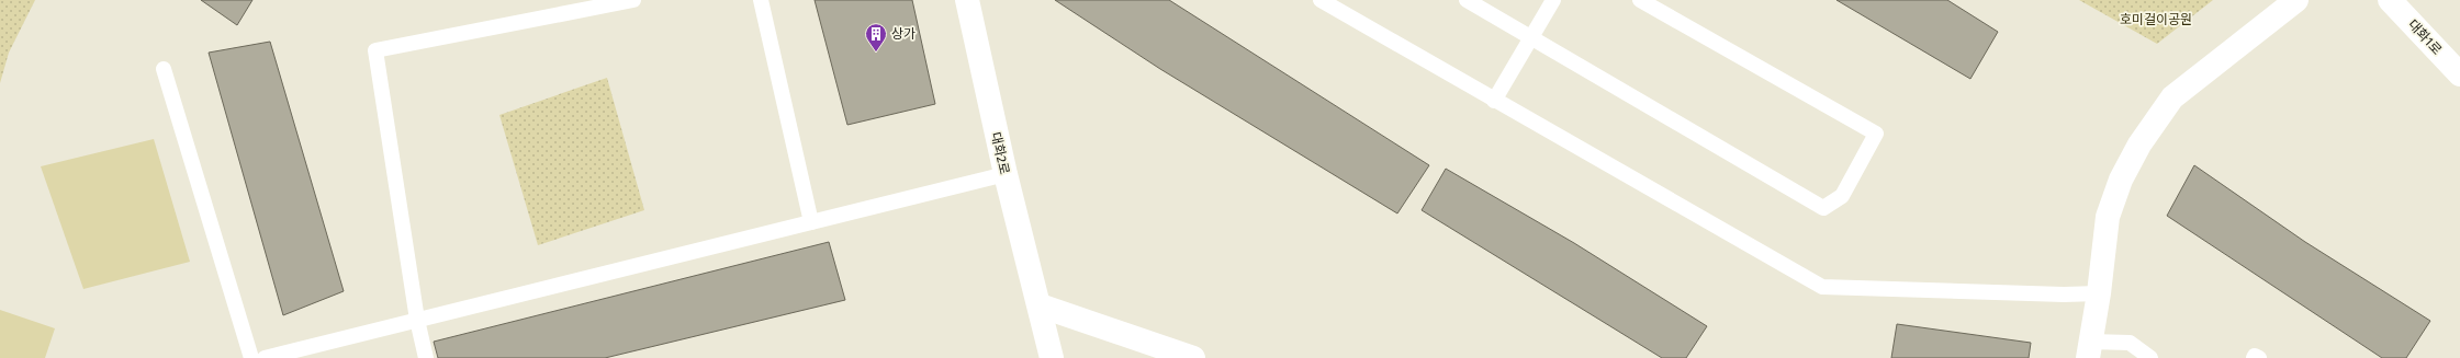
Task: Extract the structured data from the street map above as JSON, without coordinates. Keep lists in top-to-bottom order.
{
  "streets": {
    "street": ["대화1로", "대화2로"]
  },
  "parks": ["호미걸이공원"],
  "places": {
    "building": ["상가"]
  }
}
